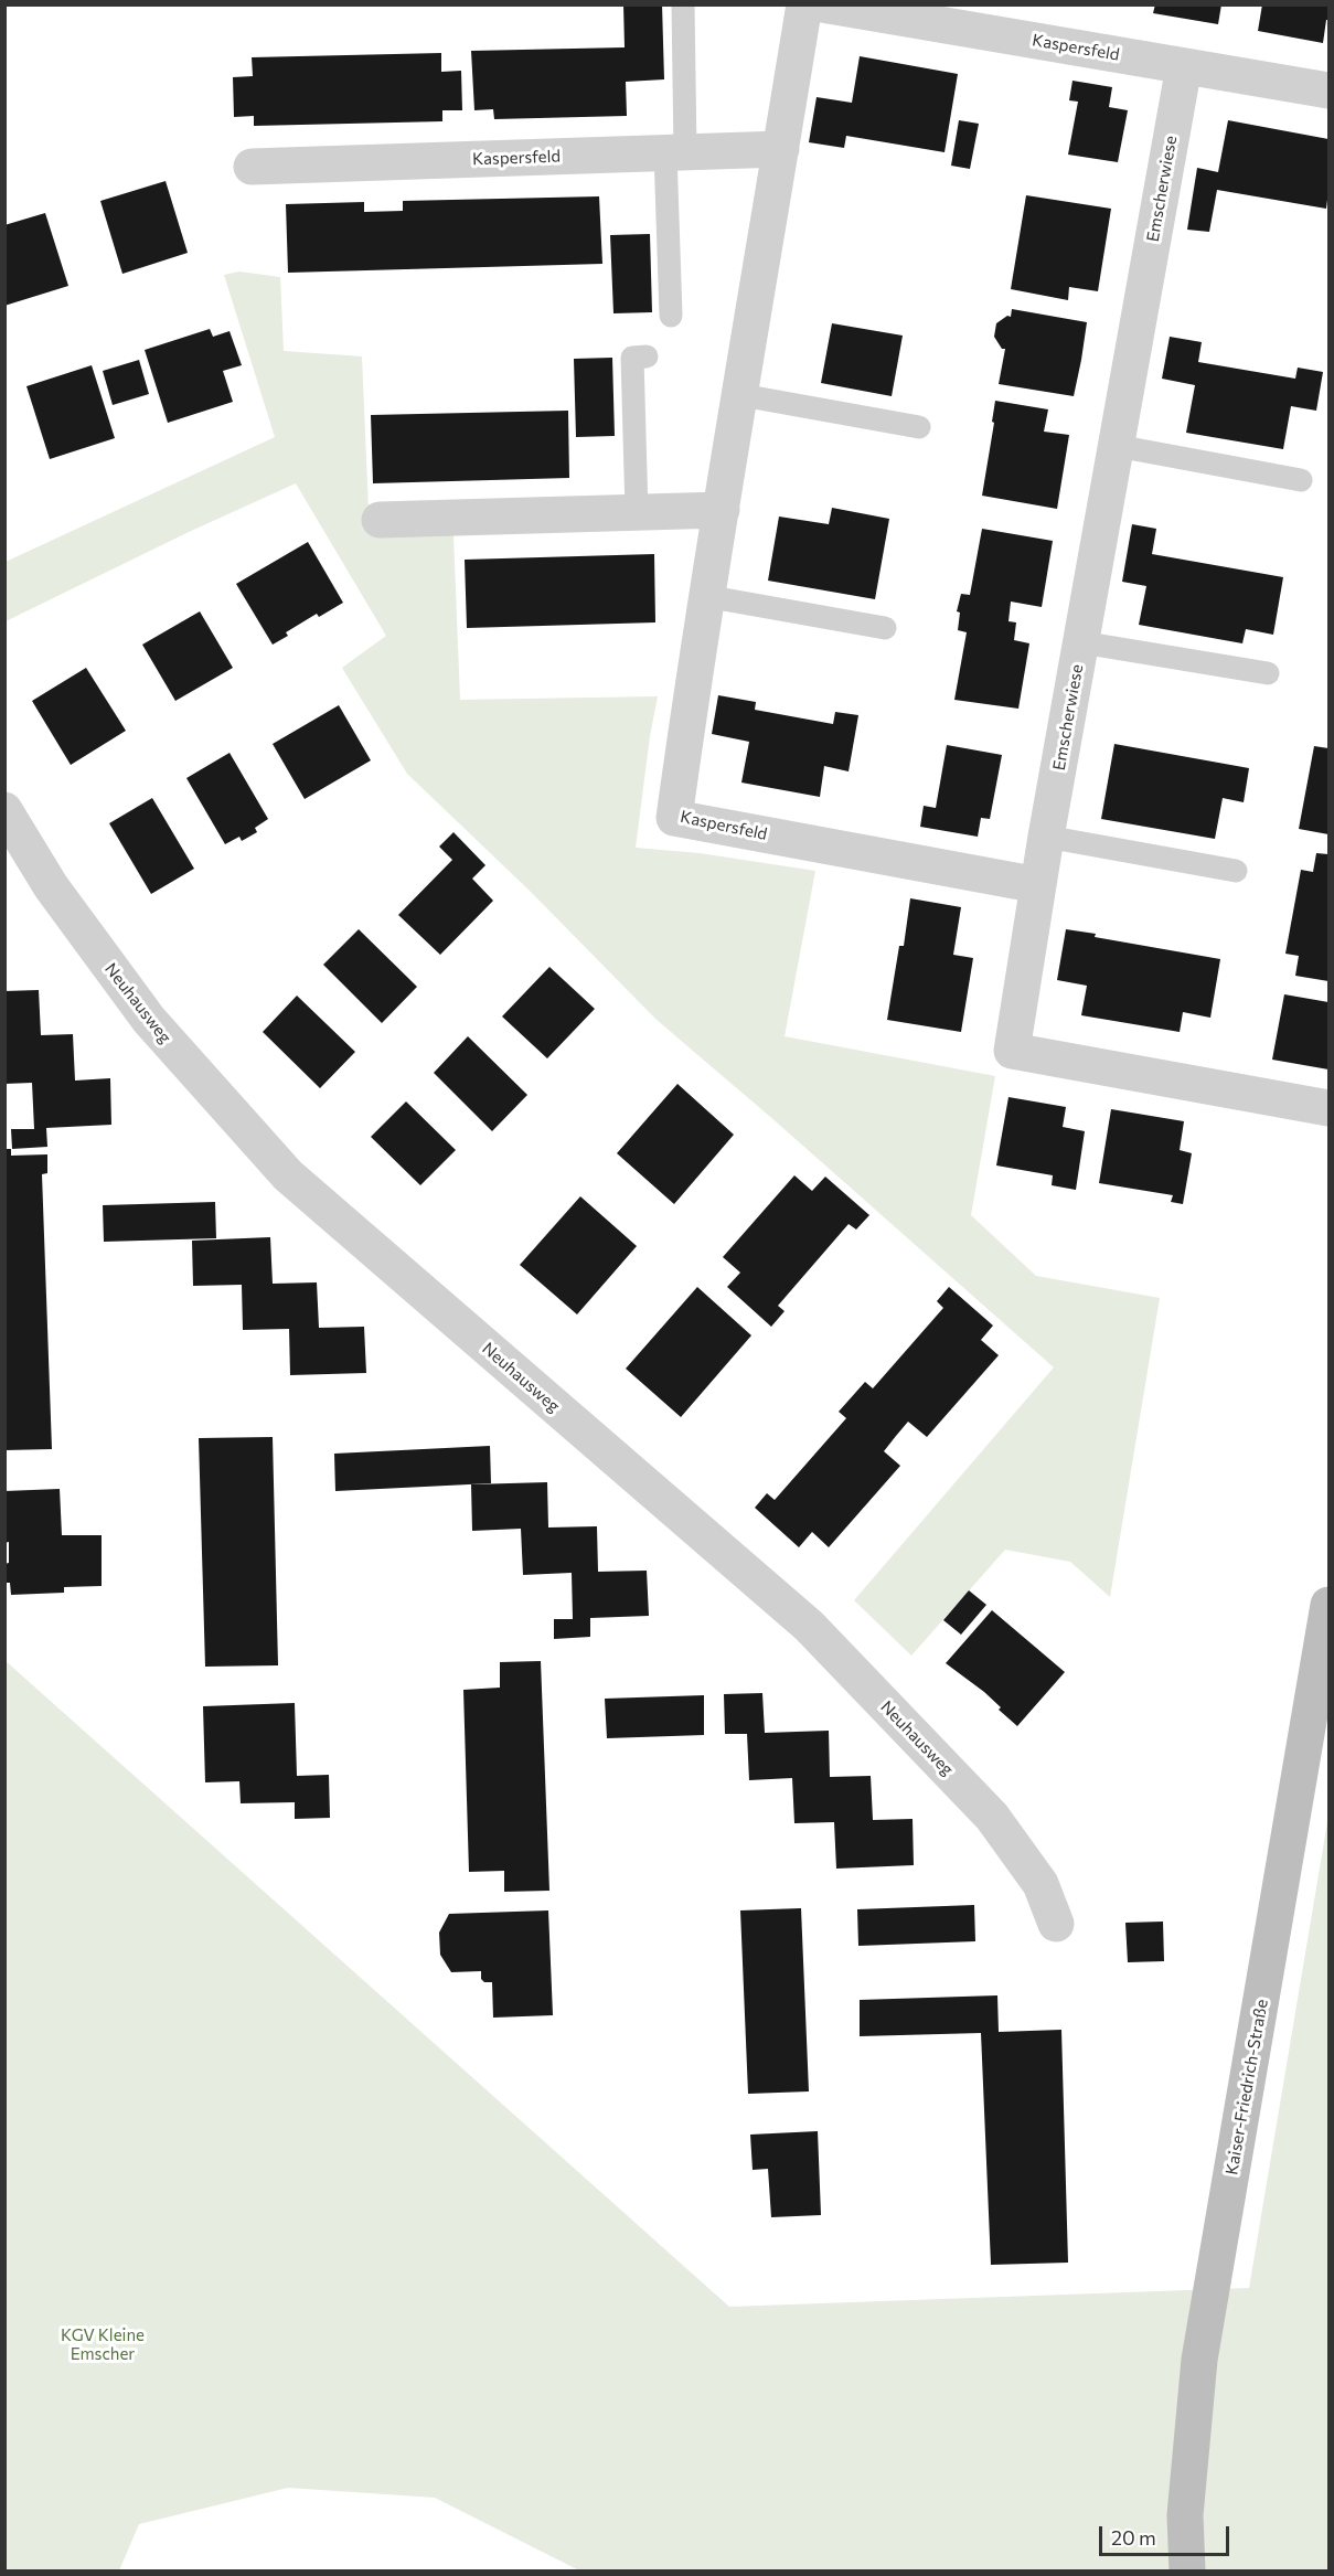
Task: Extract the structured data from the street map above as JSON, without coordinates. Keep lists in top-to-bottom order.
{
  "streets": {
    "main road": ["Kaiser-Friedrich-Straße"],
    "street": ["Kaspersfeld", "Emscherwiese", "Neuhausweg"]
  },
  "crossings": [
    ["Kaspersfeld", "Emscherwiese"]
  ],
  "parks": ["KGV Kleine Emscher"],
  "scale_bar": "20 m"
}
